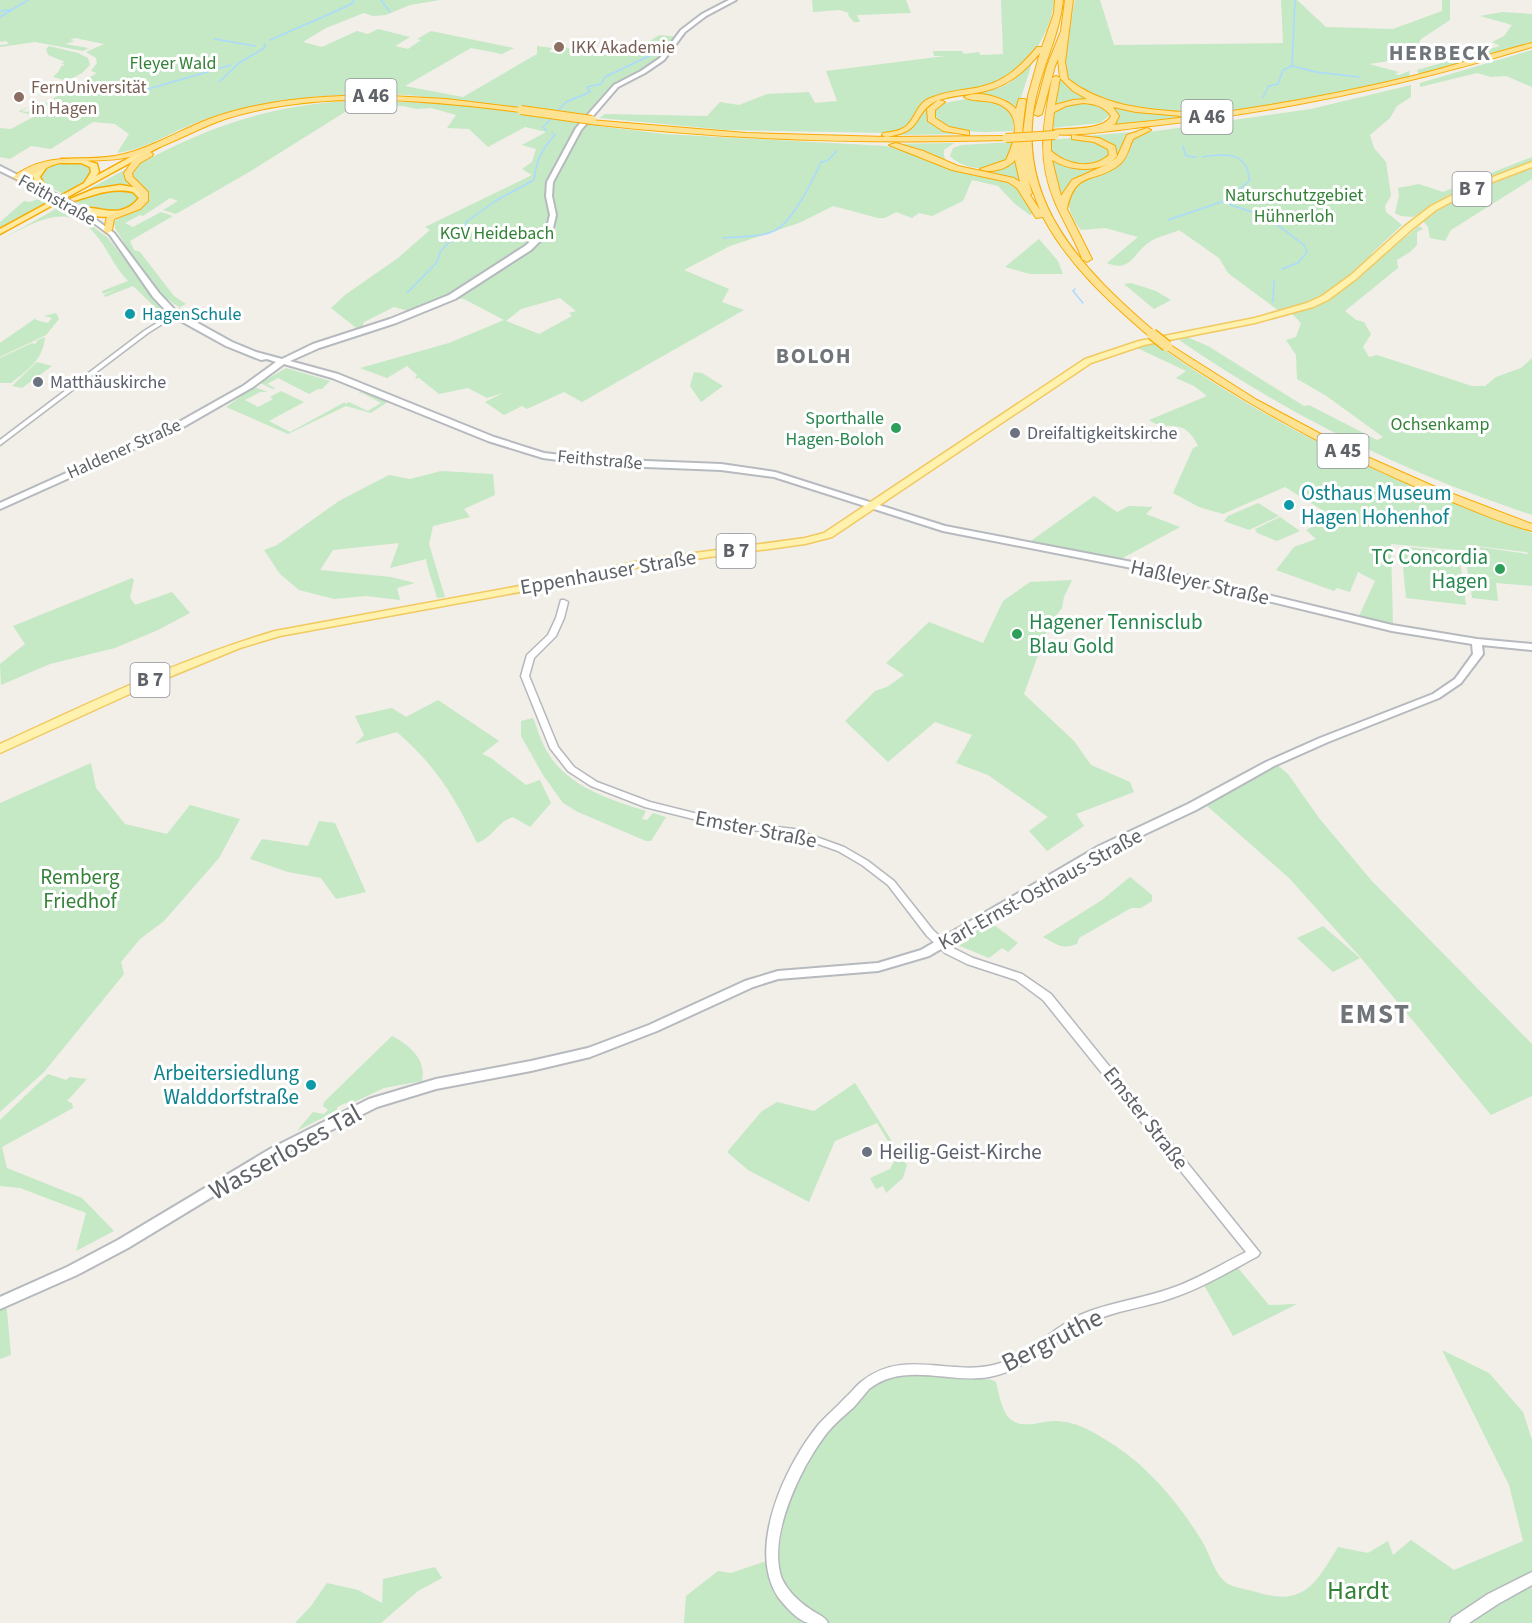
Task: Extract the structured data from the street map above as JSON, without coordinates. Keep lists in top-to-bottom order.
{
  "streets": {
    "highway": ["A 46", "A 45"],
    "main road": [
      "B 7",
      "Feithstraße",
      "Haldener Straße",
      "Eppenhauser Straße",
      "Haßleyer Straße",
      "Karl-Ernst-Osthaus-Straße",
      "Wasserloses Tal"
    ],
    "street": ["Emster Straße", "Bergruthe"]
  },
  "crossings": [
    ["Feithstraße", "Haldener Straße"],
    ["Feithstraße", "Eppenhauser Straße"],
    ["Feithstraße", "Haßleyer Straße"],
    ["Eppenhauser Straße", "Haßleyer Straße"],
    ["Haßleyer Straße", "Karl-Ernst-Osthaus-Straße"],
    ["Emster Straße", "Karl-Ernst-Osthaus-Straße"],
    ["Emster Straße", "Bergruthe"],
    ["Karl-Ernst-Osthaus-Straße", "Wasserloses Tal"]
  ],
  "districts": ["HERBECK", "BOLOH", "EMST"],
  "parks": [
    "Fleyer Wald",
    "Naturschutzgebiet Hühnerloh",
    "KGV Heidebach",
    "Ochsenkamp",
    "Remberg Friedhof",
    "Hardt"
  ],
  "places": [
    "IKK Akademie",
    "FernUniversität in Hagen",
    "HagenSchule",
    "Matthäuskirche",
    "Sporthalle Hagen-Boloh",
    "Dreifaltigkeitskirche",
    "Osthaus Museum Hagen Hohenhof",
    "TC Concordia Hagen",
    "Hagener Tennisclub Blau Gold",
    "Arbeitersiedlung Walddorfstraße",
    "Heilig-Geist-Kirche"
  ]
}
